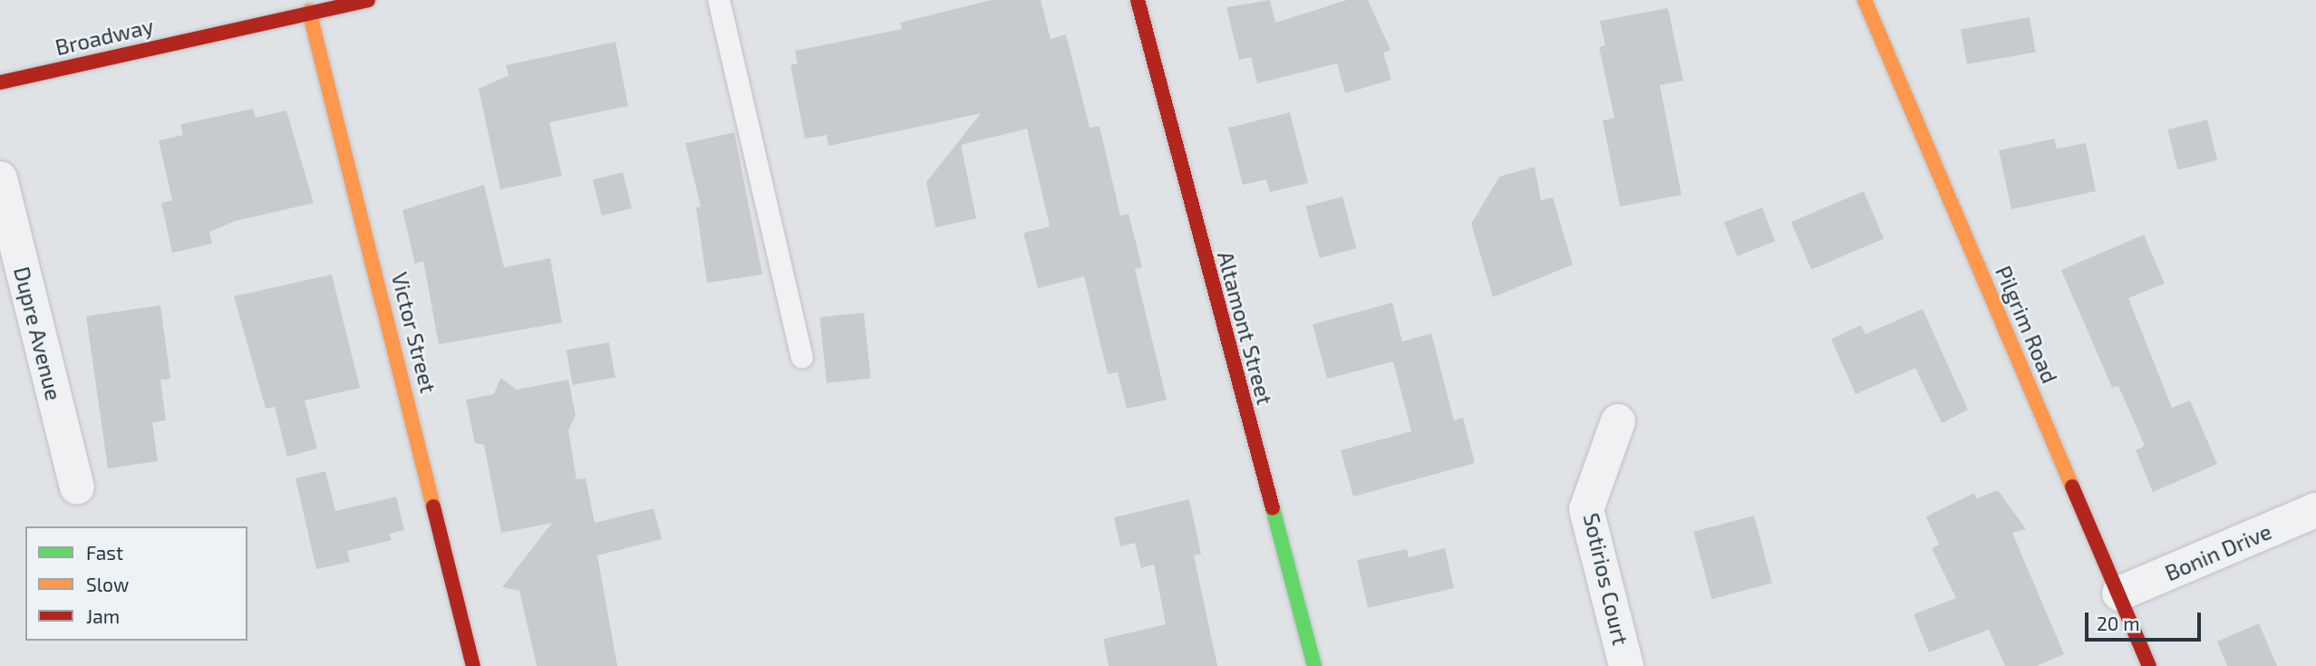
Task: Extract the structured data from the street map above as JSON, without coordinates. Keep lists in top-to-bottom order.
{
  "streets": {
    "street": [
      "Broadway",
      "Pilgrim Road",
      "Altamont Street",
      "Victor Street",
      "Dupre Avenue",
      "Bonin Drive",
      "Sotirios Court"
    ]
  },
  "crossings": [
    ["Broadway", "Victor Street"],
    ["Pilgrim Road", "Bonin Drive"]
  ],
  "legend": ["Fast", "Slow", "Jam"],
  "scale_bar": "20 m"
}
